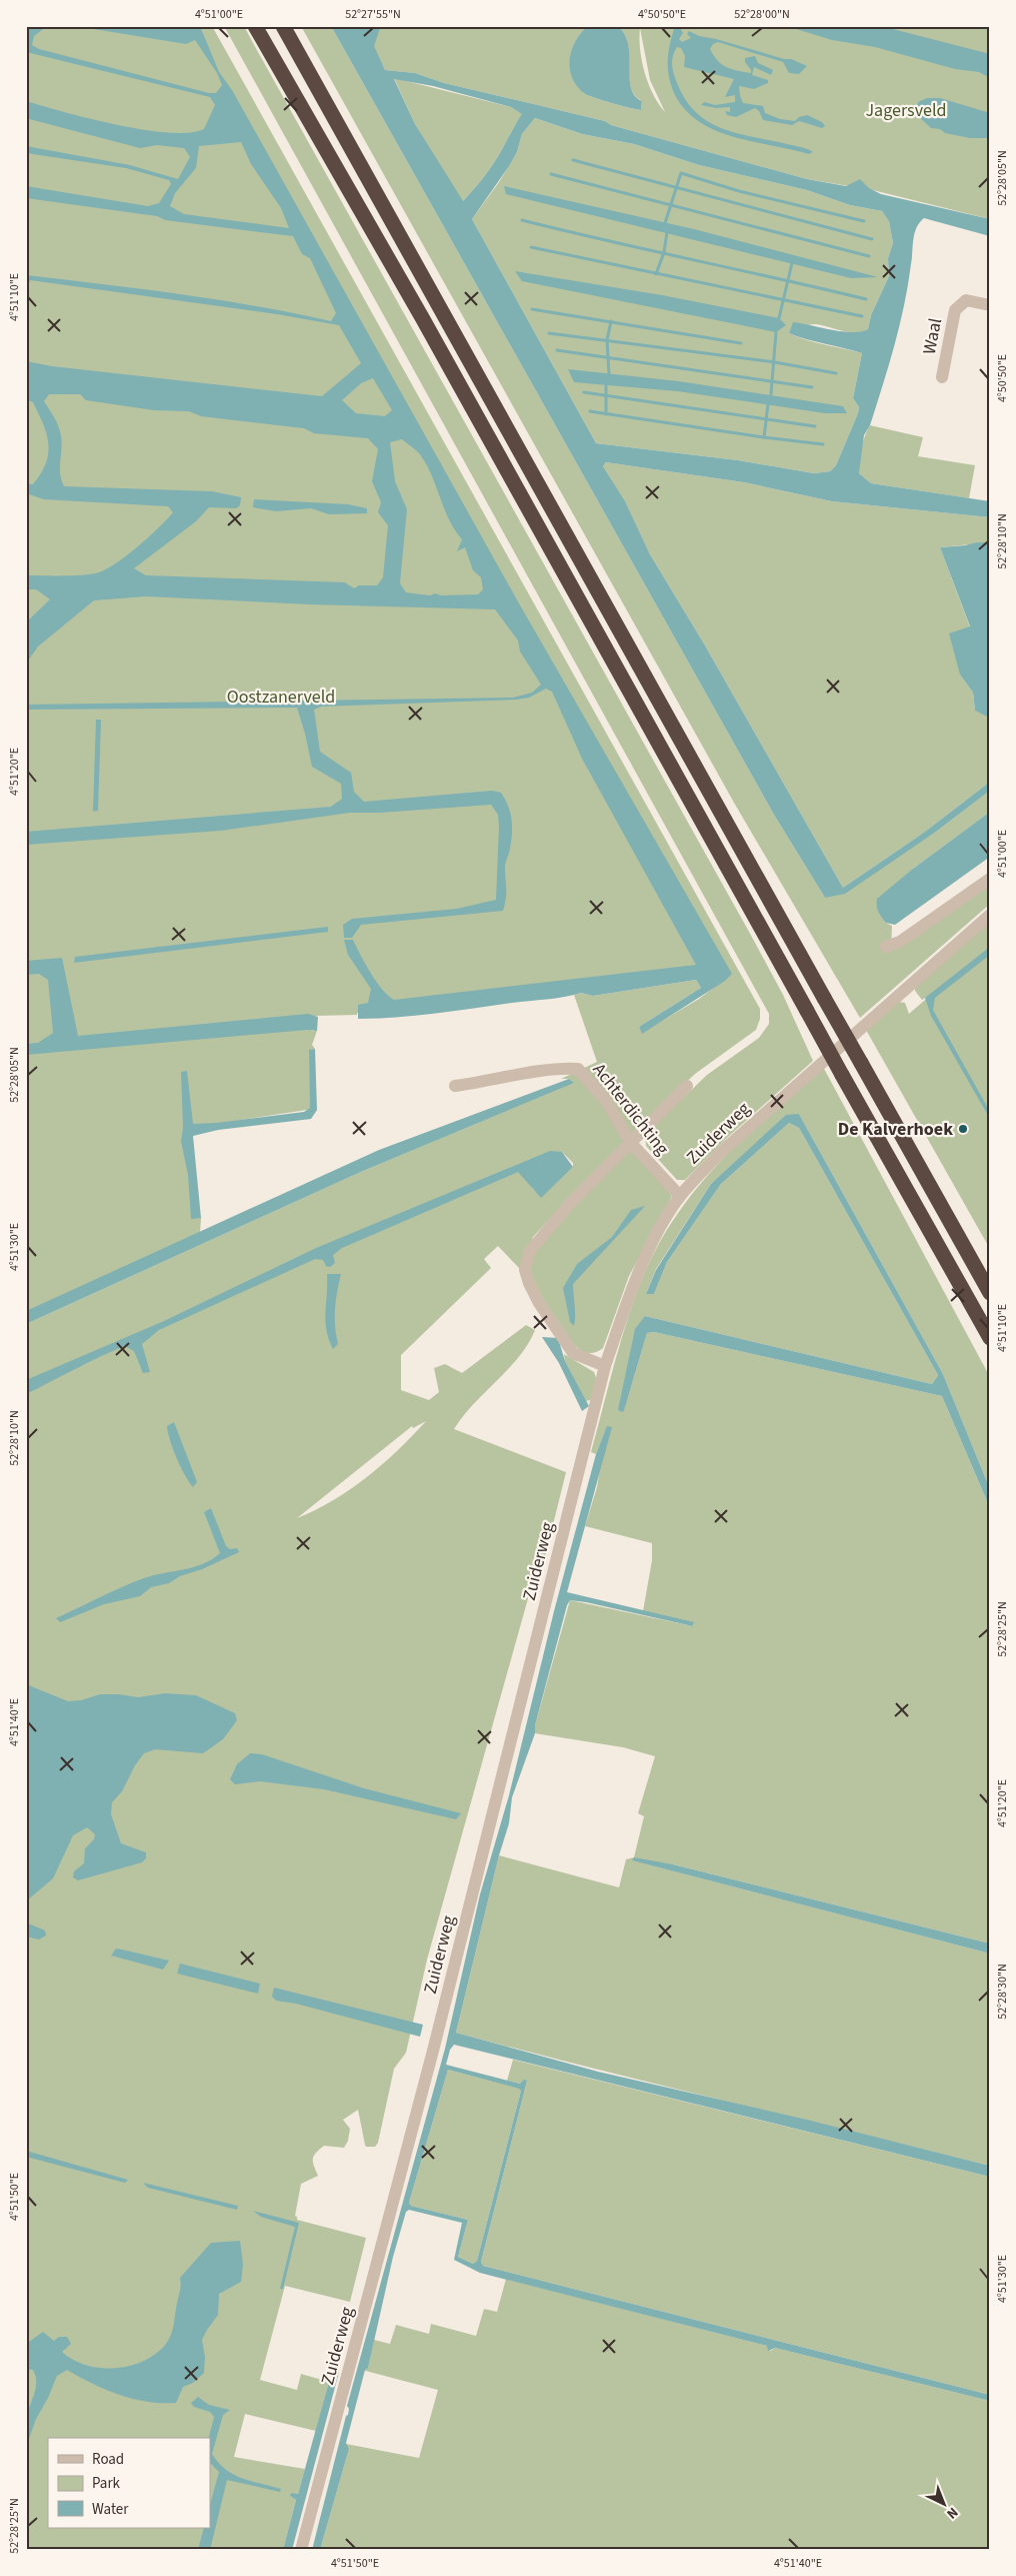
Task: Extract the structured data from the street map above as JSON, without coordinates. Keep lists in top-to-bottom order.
{
  "streets": {
    "street": ["Waal", "Achterdichting", "Zuiderweg"]
  },
  "crossings": [
    ["Achterdichting", "Zuiderweg"]
  ],
  "parks": ["Jagersveld", "Oostzanerveld"],
  "places": ["De Kalverhoek"],
  "legend": ["Road", "Park", "Water"],
  "north": "bottom right",
  "coordinates": [
    "4°51'00\"E",
    "52°27'55\"N",
    "4°50'50\"E",
    "52°28'00\"N",
    "52°28'05\"N",
    "4°51'10\"E",
    "52°28'10\"N",
    "4°51'20\"E",
    "4°51'30\"E",
    "52°28'25\"N",
    "4°51'40\"E",
    "52°28'30\"N",
    "4°51'50\"E"
  ]
}
